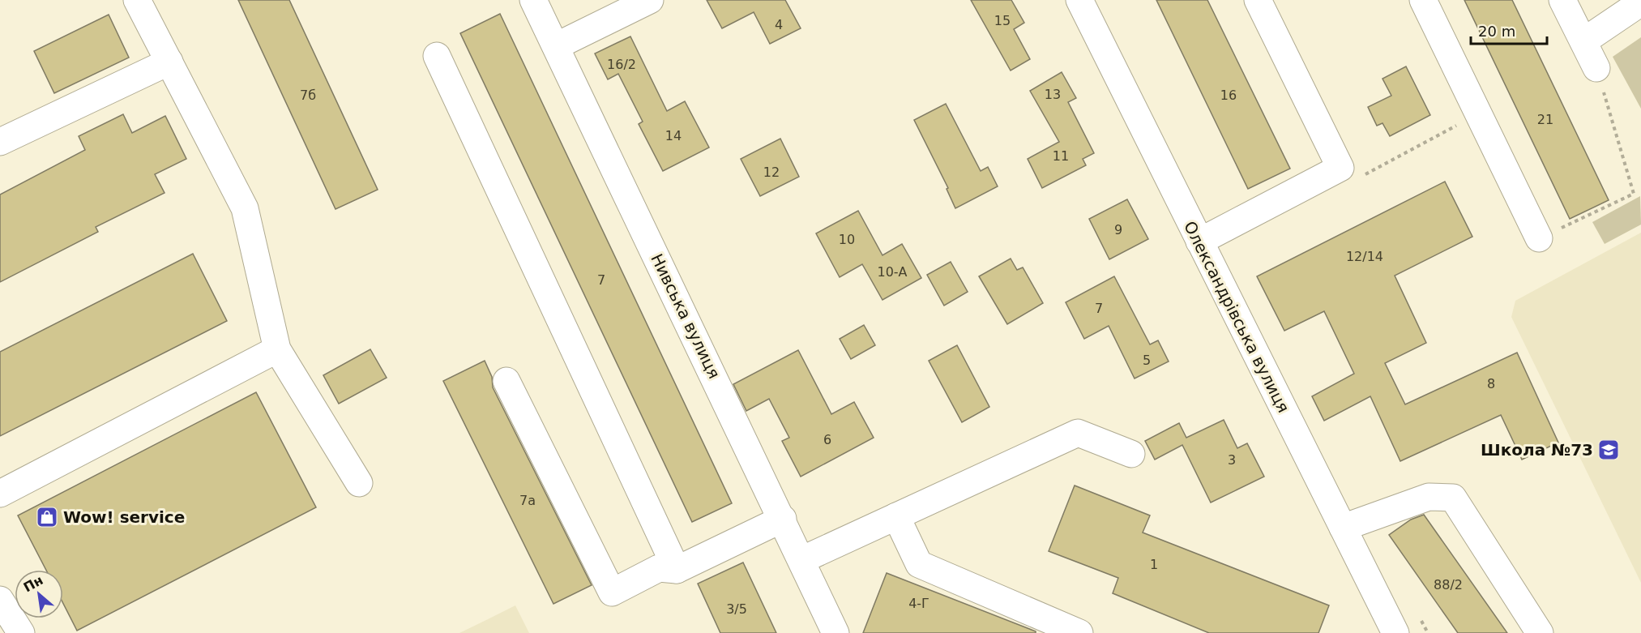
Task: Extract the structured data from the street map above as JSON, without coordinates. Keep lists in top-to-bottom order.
{
  "streets": {
    "street": ["Нивська вулиця", "Олександрівська вулиця"]
  },
  "places": {
    "school or university": ["Школа №73"],
    "shop": ["Wow! service"]
  },
  "house_numbers": [
    "15",
    "4",
    "16/2",
    "13",
    "7б",
    "16",
    "21",
    "14",
    "11",
    "12",
    "9",
    "10",
    "12/14",
    "10-А",
    "7",
    "7",
    "5",
    "8",
    "6",
    "3",
    "7а",
    "1",
    "88/2",
    "4-Г",
    "3/5"
  ],
  "scale_bar": "20 m",
  "north": "top left"
}
